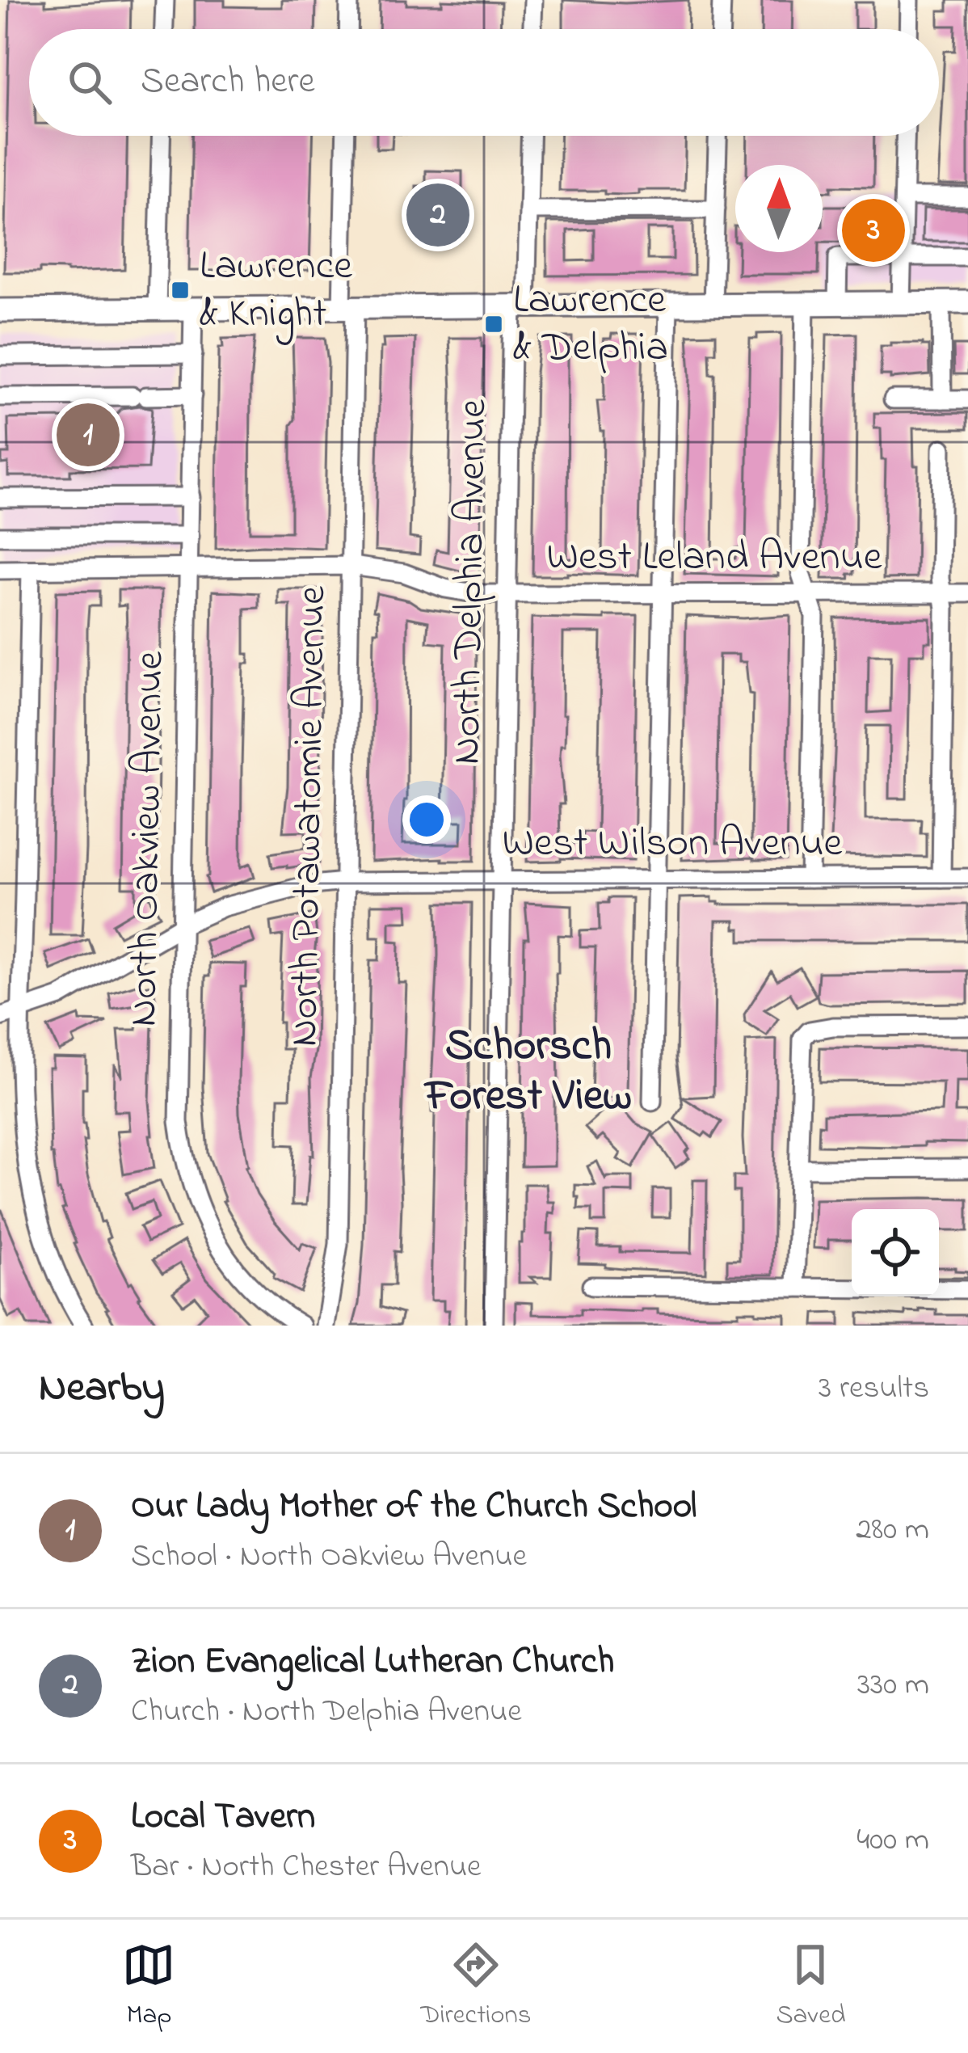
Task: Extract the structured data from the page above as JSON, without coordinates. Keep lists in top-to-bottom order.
{
  "streets": {
    "street": [
      "West Leland Avenue",
      "North Delphia Avenue",
      "North Potawatomie Avenue",
      "North Oakview Avenue",
      "West Wilson Avenue"
    ]
  },
  "crossings": [
    ["West Leland Avenue", "North Delphia Avenue"],
    ["West Leland Avenue", "North Potawatomie Avenue"],
    ["West Leland Avenue", "North Oakview Avenue"],
    ["North Delphia Avenue", "West Wilson Avenue"],
    ["North Potawatomie Avenue", "West Wilson Avenue"],
    ["North Oakview Avenue", "West Wilson Avenue"]
  ],
  "districts": ["Schorsch Forest View"],
  "places": {
    "transit": ["Lawrence & Knight", "Lawrence & Delphia"]
  },
  "north": "top",
  "page": {
    "search": "Search here",
    "pins": ["2", "3", "1"],
    "heading": ["Nearby", "3 results"],
    "list": [
      {
        "mark": "1",
        "name": "Our Lady Mother of the Church School",
        "note": "School · North Oakview Avenue",
        "value": "280 m"
      },
      {
        "mark": "2",
        "name": "Zion Evangelical Lutheran Church",
        "note": "Church · North Delphia Avenue",
        "value": "330 m"
      },
      {
        "mark": "3",
        "name": "Local Tavern",
        "note": "Bar · North Chester Avenue",
        "value": "400 m"
      }
    ],
    "nav": ["Map", "Directions", "Saved"]
  }
}
